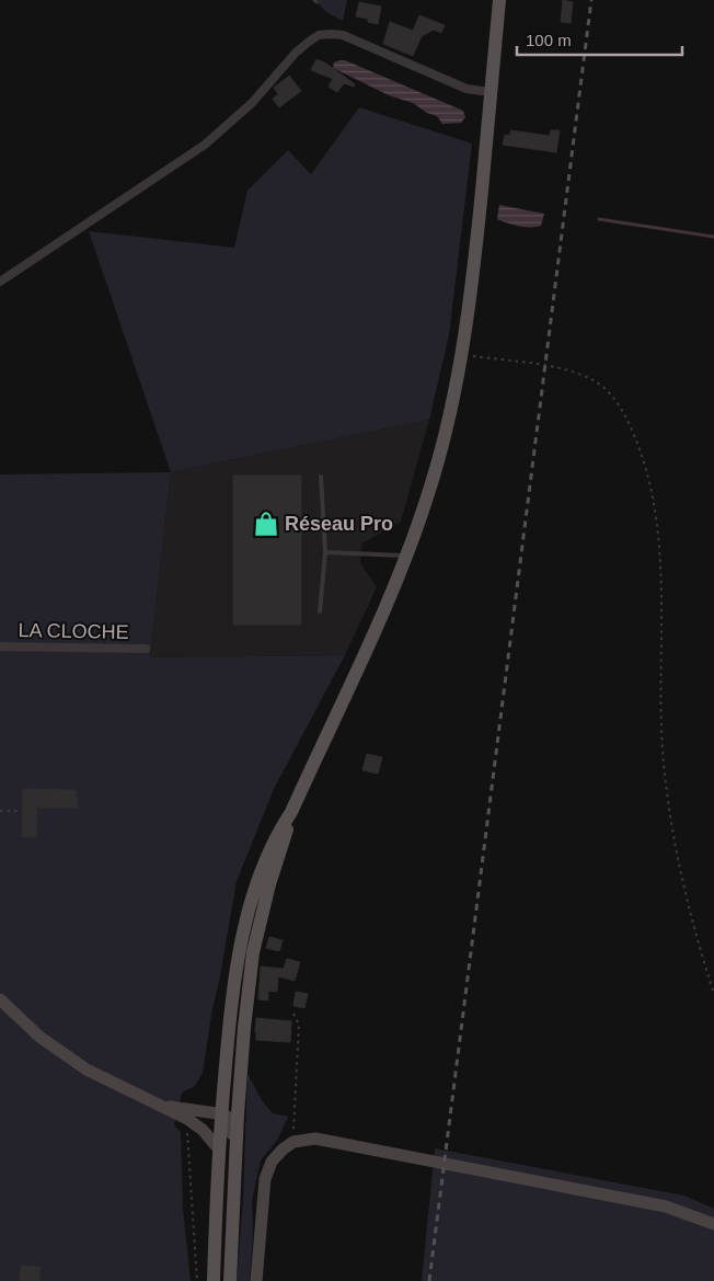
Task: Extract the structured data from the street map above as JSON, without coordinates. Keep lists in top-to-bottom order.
{
  "streets": {
    "street": ["LA CLOCHE"]
  },
  "places": {
    "shop": ["Réseau Pro"]
  },
  "scale_bar": "100 m"
}
